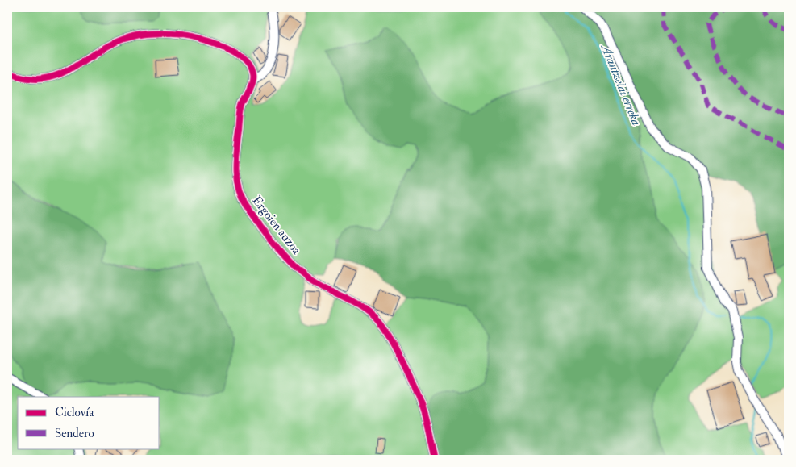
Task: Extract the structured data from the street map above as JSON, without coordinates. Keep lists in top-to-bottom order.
{
  "streets": {
    "street": ["Ergoien auzoa"]
  },
  "water": ["Arantzelai erreka"],
  "legend": ["Ciclovía", "Sendero"]
}
